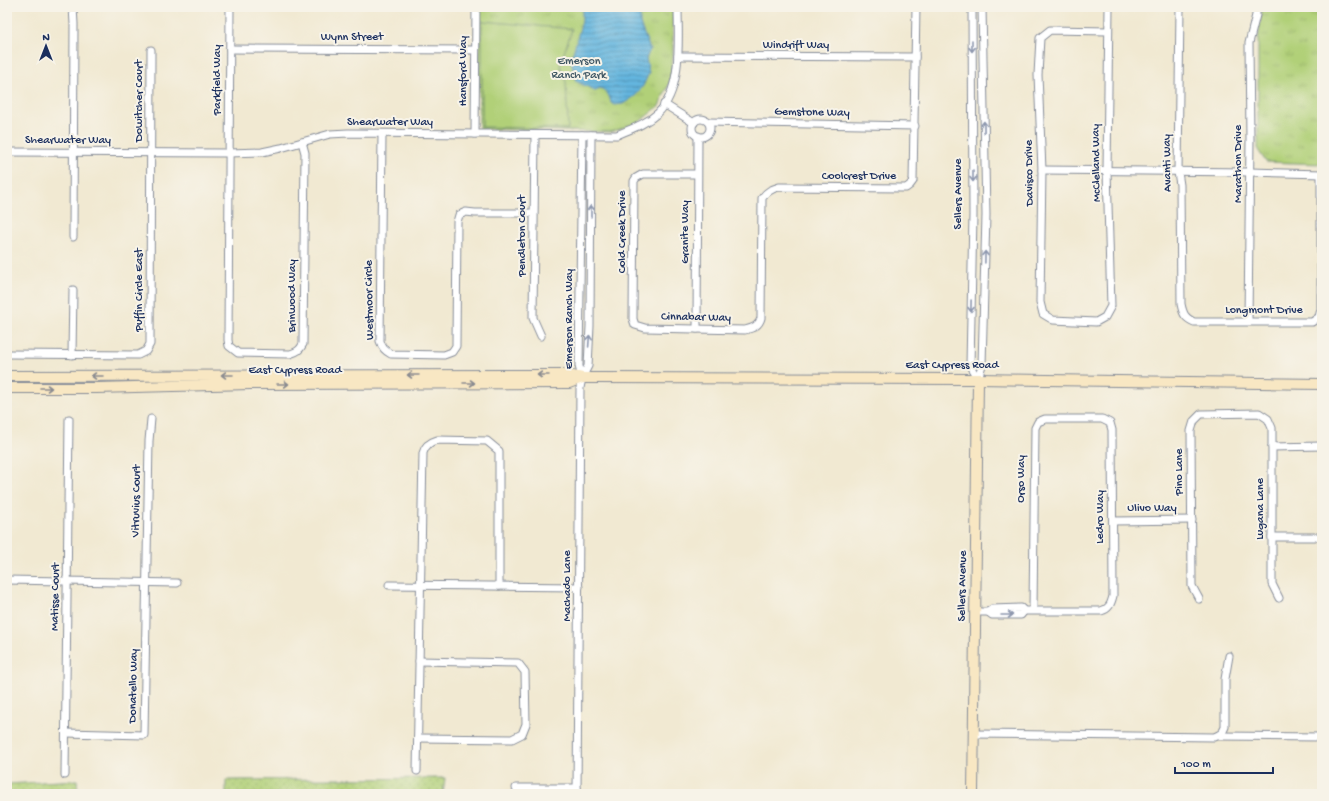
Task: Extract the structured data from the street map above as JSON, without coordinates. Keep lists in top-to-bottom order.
{
  "streets": {
    "street": [
      "Wynn Street",
      "Windrift Way",
      "Hansford Way",
      "Parkfield Way",
      "Dowitcher Court",
      "Gemstone Way",
      "Shearwater Way",
      "McClelland Way",
      "Avanti Way",
      "Marathon Drive",
      "Davisco Drive",
      "Coolcrest Drive",
      "Sellers Avenue",
      "Cold Creek Drive",
      "Granite Way",
      "Pendleton Court",
      "Puffin Circle East",
      "Brinwood Way",
      "Westmoor Circle",
      "Longmont Drive",
      "Cinnabar Way",
      "Emerson Ranch Way",
      "East Cypress Road",
      "Pino Lane",
      "Orso Way",
      "Vitruvius Court",
      "Ulivo Way",
      "Lugana Lane",
      "Ledro Way",
      "Machado Lane",
      "Matisse Court",
      "Donatello Way"
    ]
  },
  "crossings": [
    ["Wynn Street", "Hansford Way"],
    ["Wynn Street", "Parkfield Way"],
    ["Windrift Way", "Shearwater Way"],
    ["Windrift Way", "Coolcrest Drive"],
    ["Hansford Way", "Shearwater Way"],
    ["Parkfield Way", "Shearwater Way"],
    ["Parkfield Way", "Brinwood Way"],
    ["Dowitcher Court", "Shearwater Way"],
    ["Dowitcher Court", "Puffin Circle East"],
    ["Gemstone Way", "Coolcrest Drive"],
    ["Gemstone Way", "Granite Way"],
    ["Shearwater Way", "Pendleton Court"],
    ["Shearwater Way", "Puffin Circle East"],
    ["Shearwater Way", "Brinwood Way"],
    ["Shearwater Way", "Westmoor Circle"],
    ["Shearwater Way", "Emerson Ranch Way"],
    ["McClelland Way", "Davisco Drive"],
    ["Avanti Way", "Longmont Drive"],
    ["Marathon Drive", "Longmont Drive"],
    ["Coolcrest Drive", "Cinnabar Way"],
    ["Sellers Avenue", "East Cypress Road"],
    ["Cold Creek Drive", "Granite Way"],
    ["Cold Creek Drive", "Cinnabar Way"],
    ["Granite Way", "Cinnabar Way"],
    ["Pendleton Court", "Westmoor Circle"],
    ["Emerson Ranch Way", "East Cypress Road"],
    ["Emerson Ranch Way", "Machado Lane"],
    ["East Cypress Road", "Machado Lane"],
    ["Pino Lane", "Ulivo Way"],
    ["Pino Lane", "Lugana Lane"],
    ["Orso Way", "Ledro Way"],
    ["Vitruvius Court", "Donatello Way"],
    ["Ulivo Way", "Ledro Way"],
    ["Matisse Court", "Donatello Way"]
  ],
  "parks": ["Emerson Ranch Park"],
  "scale_bar": "100 m",
  "north": "top"
}
